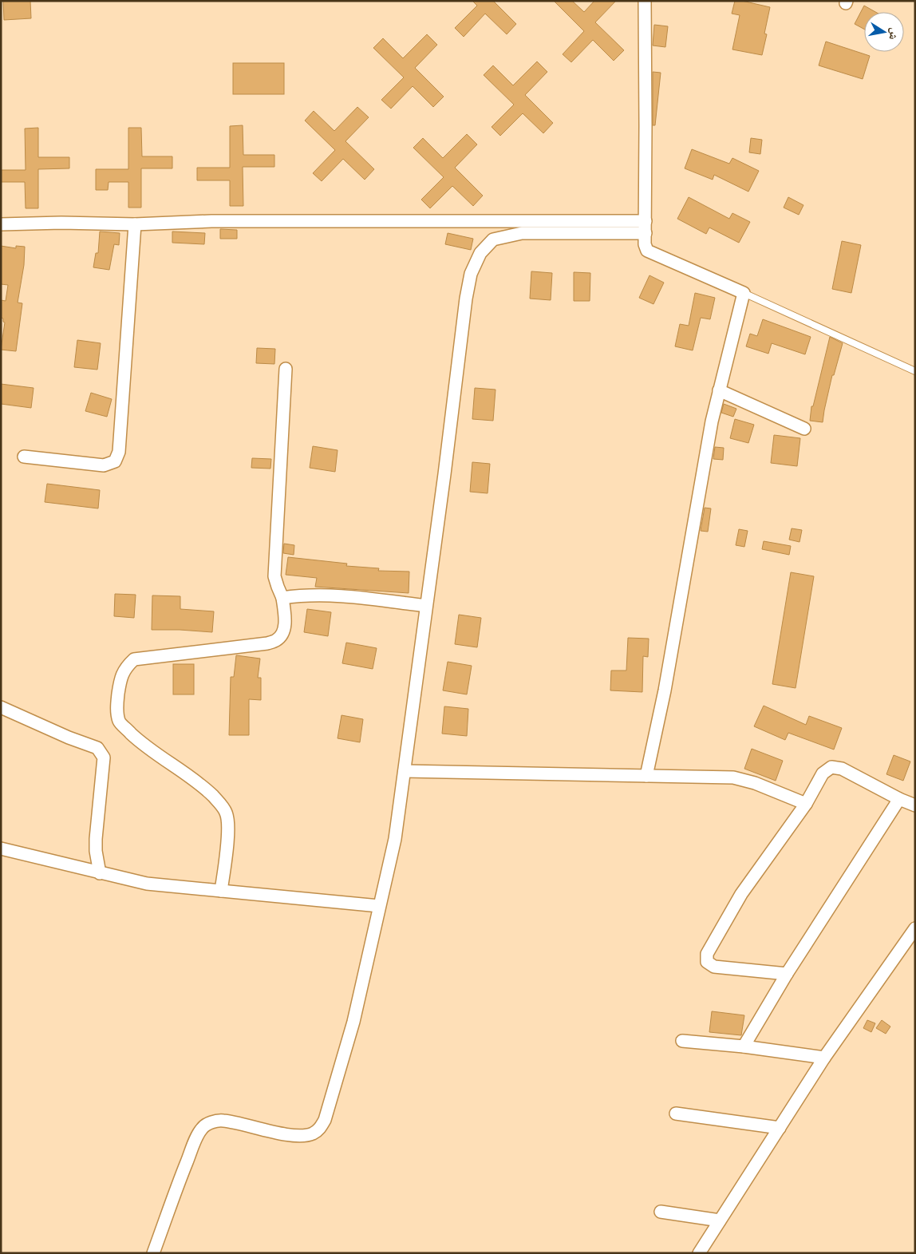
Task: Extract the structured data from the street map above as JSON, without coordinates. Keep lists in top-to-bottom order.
{
  "north": "right"
}
